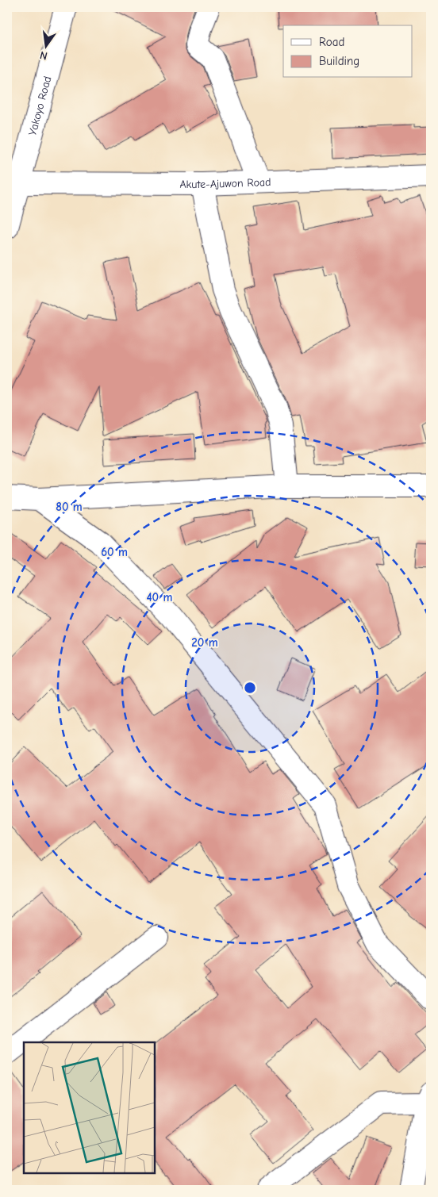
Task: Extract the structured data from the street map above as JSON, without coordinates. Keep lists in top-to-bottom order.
{
  "streets": {
    "street": ["Yakoyo Road", "Akute-Ajuwon Road"]
  },
  "crossings": [
    ["Yakoyo Road", "Akute-Ajuwon Road"]
  ],
  "legend": ["Road", "Building"],
  "north": "bottom",
  "rings": [
    "80 m",
    "60 m",
    "40 m",
    "20 m"
  ]
}
